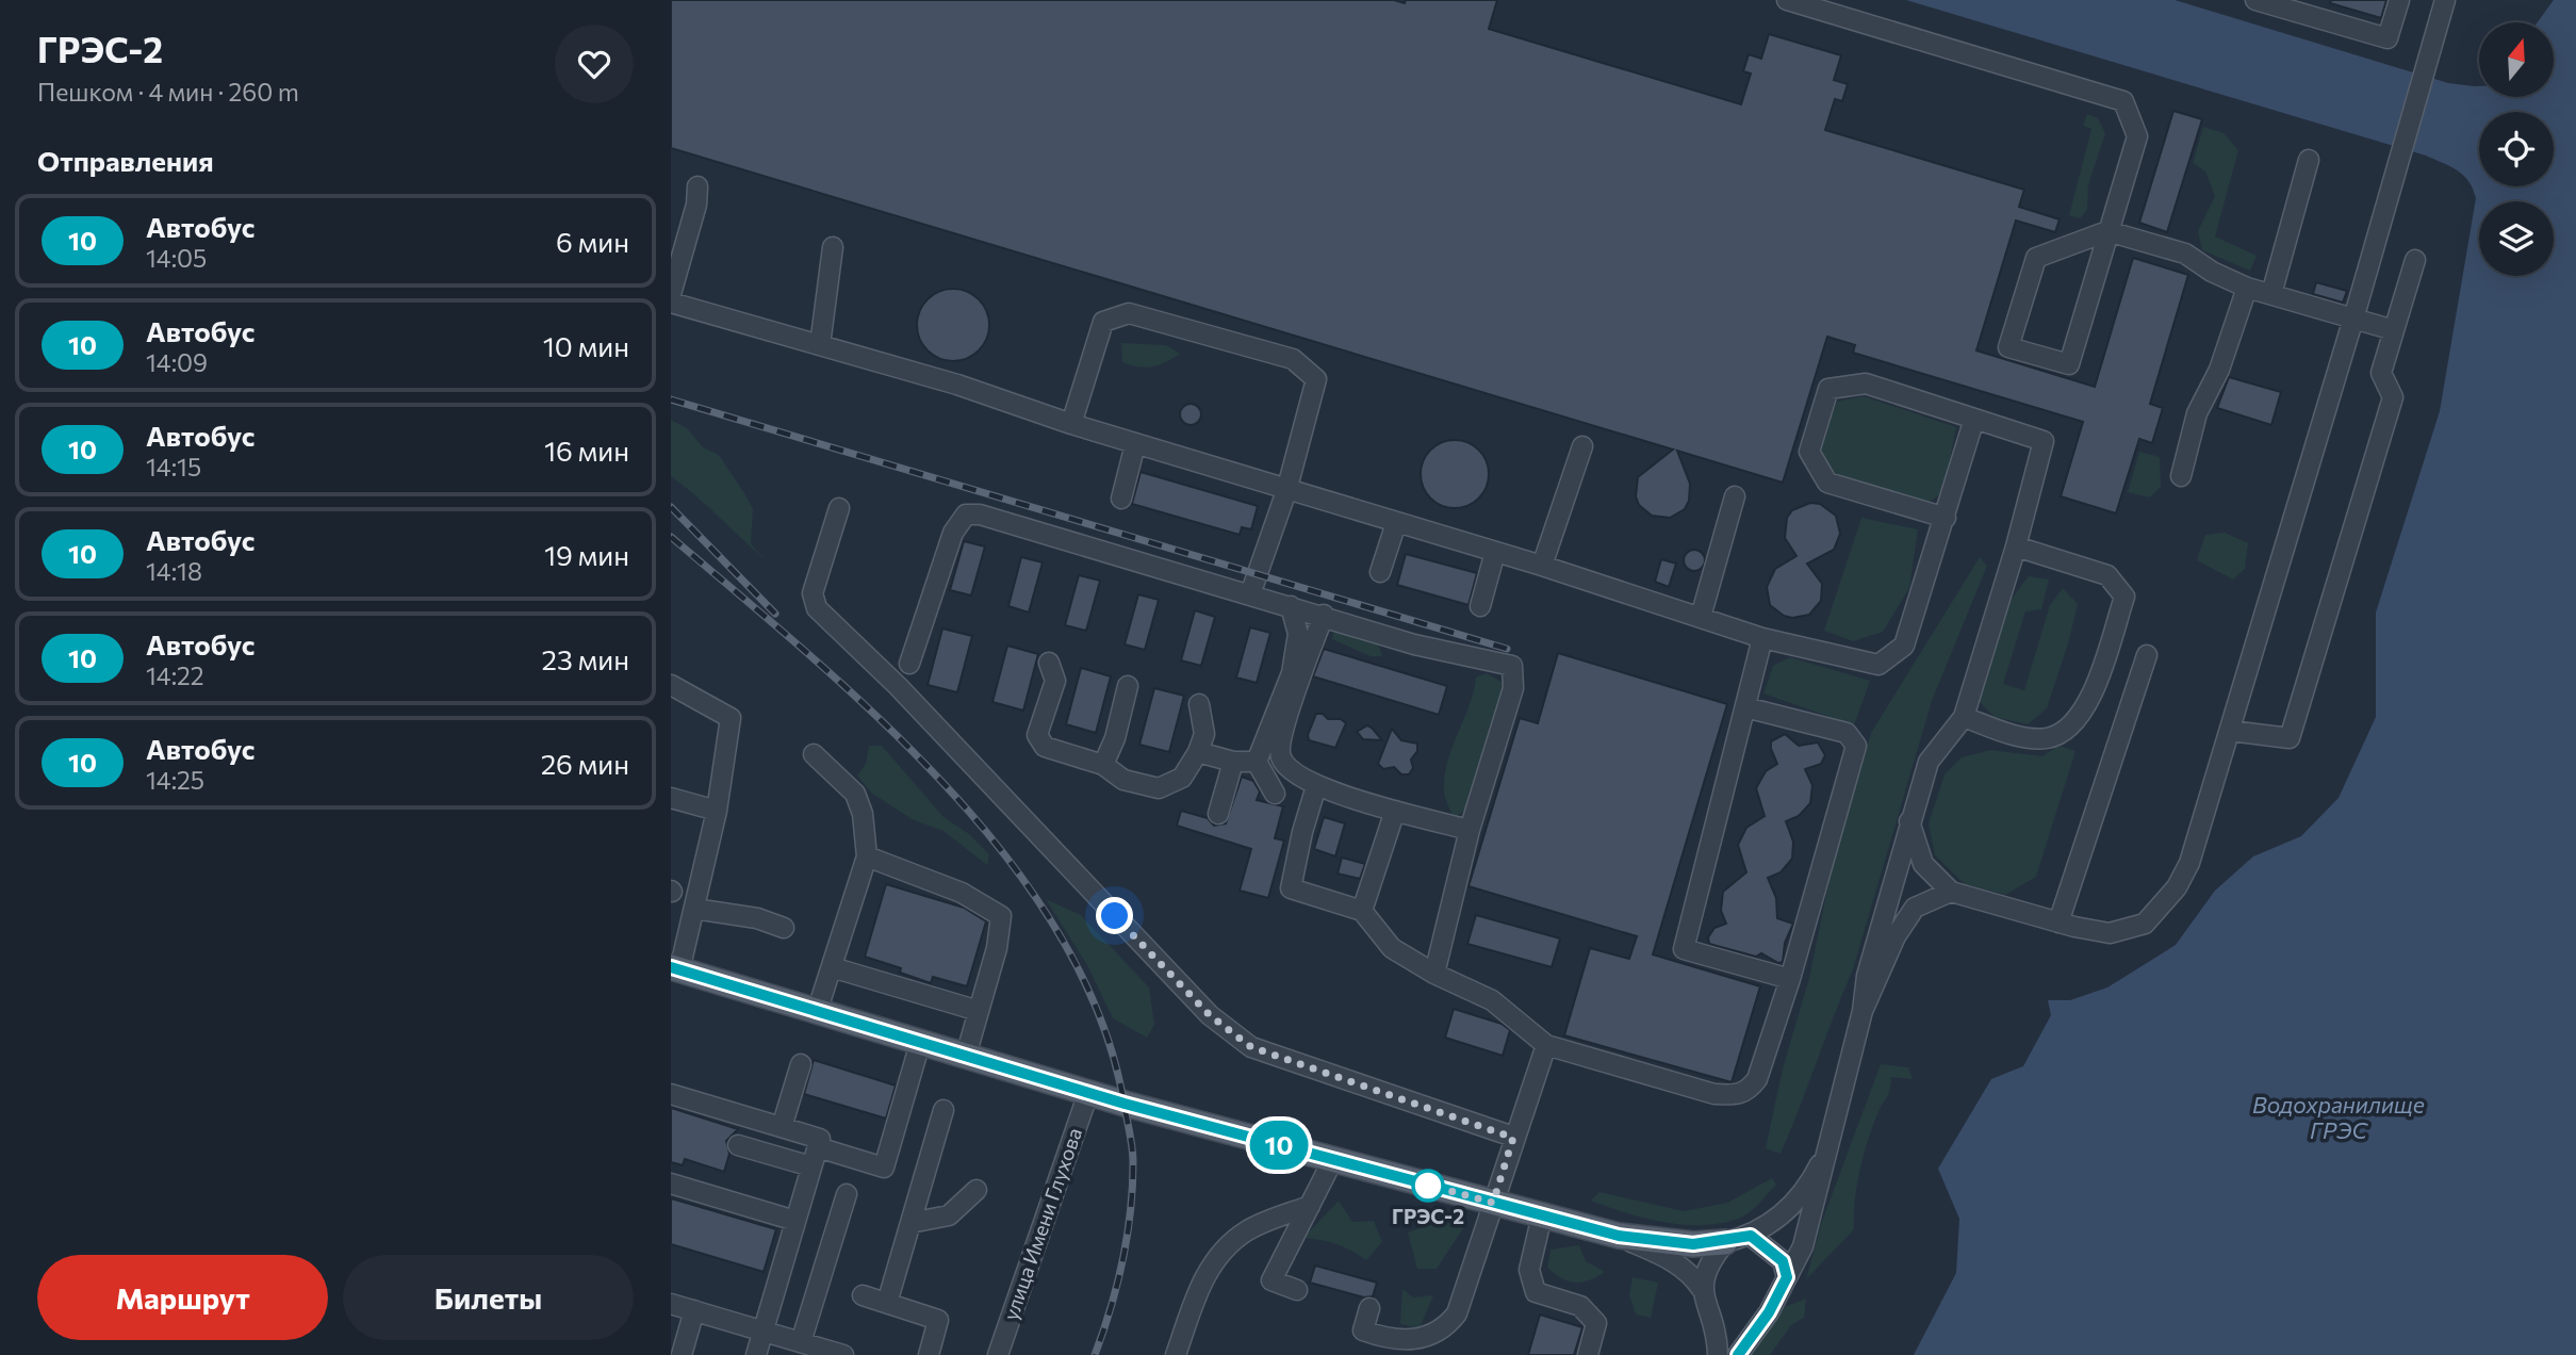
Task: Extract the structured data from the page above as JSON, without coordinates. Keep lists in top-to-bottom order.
{
  "streets": {
    "street": ["улица Имени Глухова"]
  },
  "water": ["Водохранилище ГРЭС"],
  "places": ["ГРЭС-2"],
  "lines": ["bus line 10"],
  "north": "top",
  "page": {
    "heading": [
      ["ГРЭС-2", "Пешком · 4 мин · 260 m"],
      "Отправления"
    ],
    "on_map": "10",
    "list": [
      {
        "mark": "10",
        "name": "Автобус",
        "note": "14:05",
        "value": "6 мин"
      },
      {
        "mark": "10",
        "name": "Автобус",
        "note": "14:09",
        "value": "10 мин"
      },
      {
        "mark": "10",
        "name": "Автобус",
        "note": "14:15",
        "value": "16 мин"
      },
      {
        "mark": "10",
        "name": "Автобус",
        "note": "14:18",
        "value": "19 мин"
      },
      {
        "mark": "10",
        "name": "Автобус",
        "note": "14:22",
        "value": "23 мин"
      },
      {
        "mark": "10",
        "name": "Автобус",
        "note": "14:25",
        "value": "26 мин"
      }
    ],
    "buttons": ["Маршрут", "Билеты"]
  }
}
